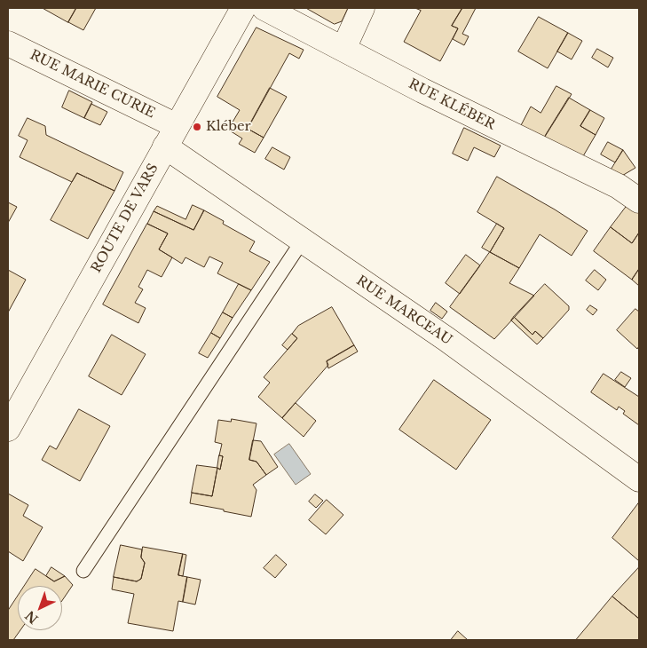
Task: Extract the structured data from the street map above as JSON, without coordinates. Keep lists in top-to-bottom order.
{
  "streets": {
    "street": [
      "RUE MARIE CURIE",
      "RUE KLÉBER",
      "ROUTE DE VARS",
      "RUE MARCEAU"
    ]
  },
  "crossings": [
    ["RUE MARIE CURIE", "ROUTE DE VARS"],
    ["RUE MARIE CURIE", "RUE MARCEAU"],
    ["ROUTE DE VARS", "RUE MARCEAU"]
  ],
  "places": ["Kléber"],
  "north": "bottom left"
}
